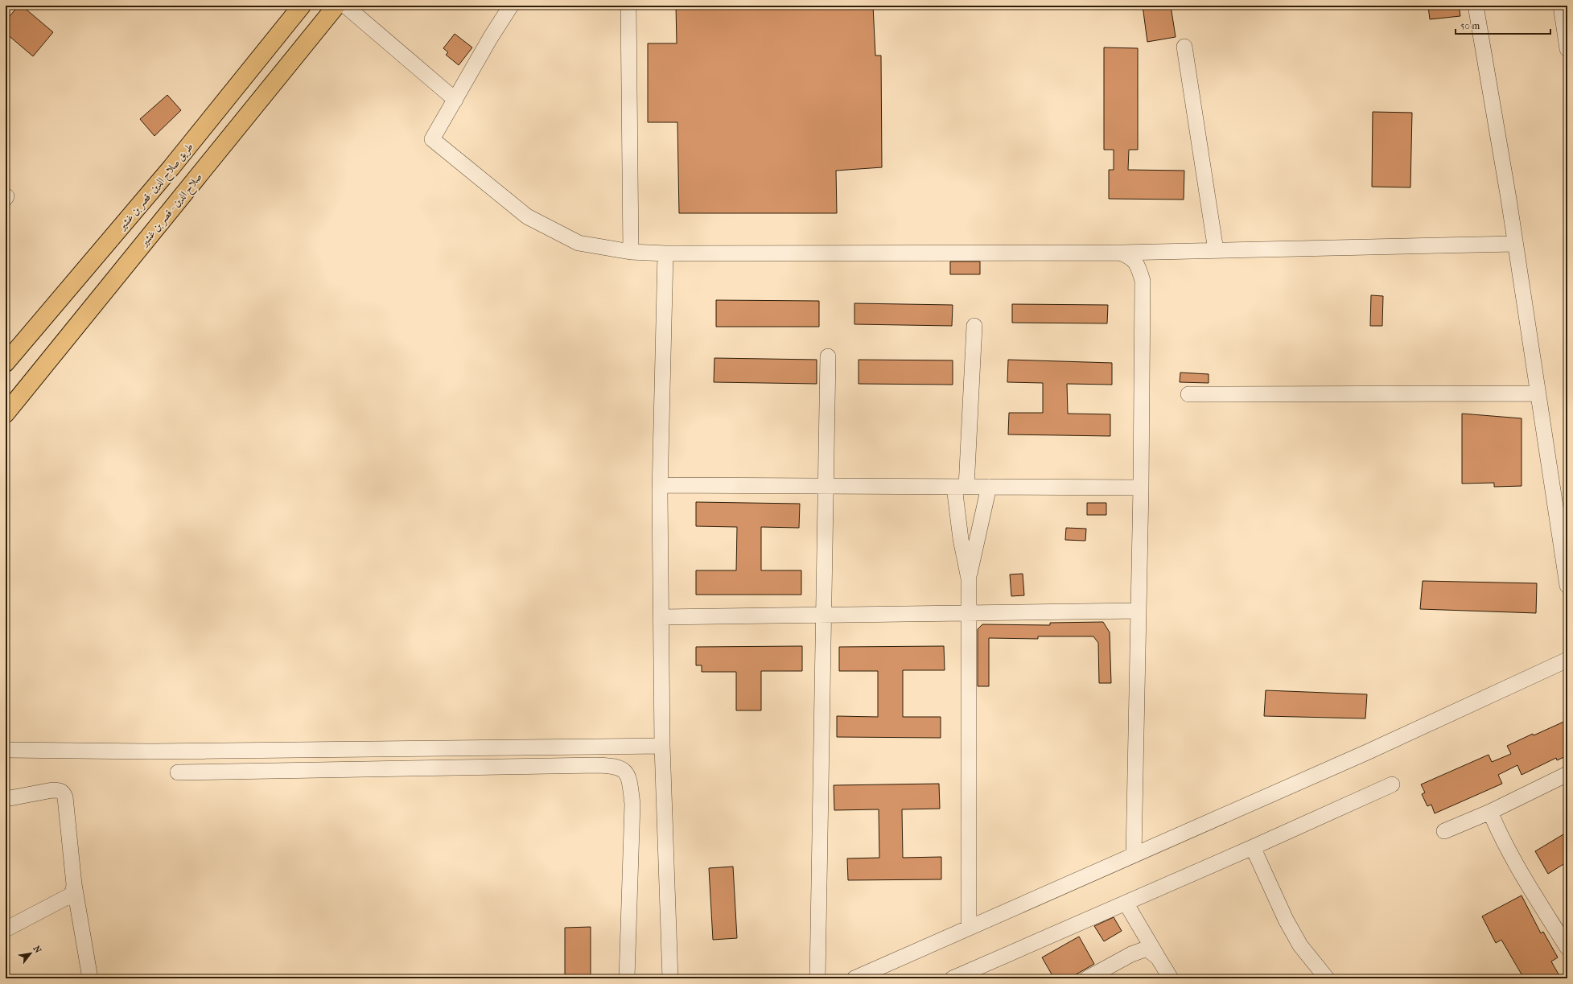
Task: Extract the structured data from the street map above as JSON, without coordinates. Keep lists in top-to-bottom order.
{
  "streets": {
    "highway": ["طريق صلاح الدين -قصر بن غشير", "صلاح الدين - قصر بن غشير"]
  },
  "scale_bar": "50 m",
  "north": "top right"
}
